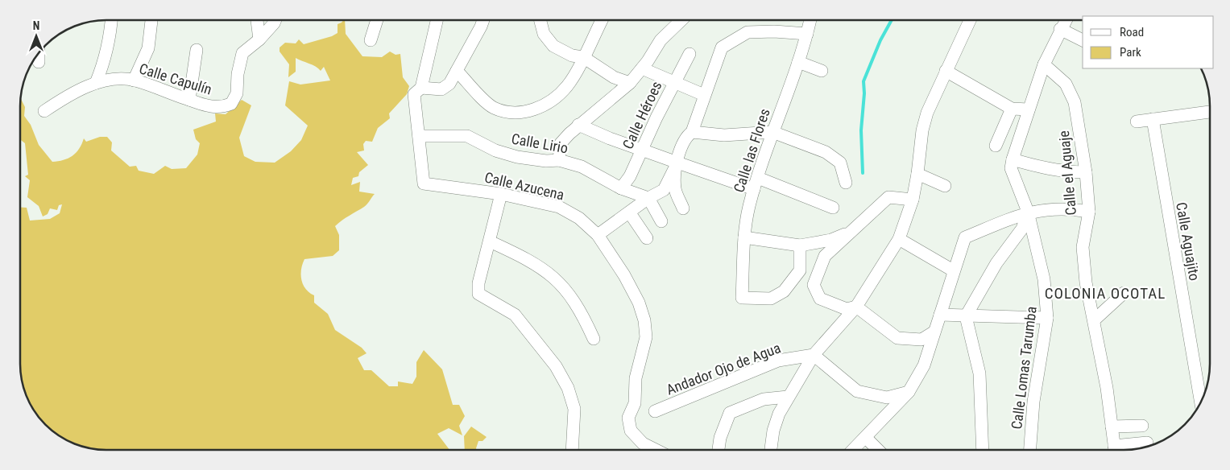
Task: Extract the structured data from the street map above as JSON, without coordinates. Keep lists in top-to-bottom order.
{
  "streets": {
    "street": [
      "Calle Capulín",
      "Calle Héroes",
      "Calle Lirio",
      "Calle las Flores",
      "Calle el Aguaje",
      "Calle Azucena",
      "Calle Aguajito",
      "Calle Lomas Tarumba",
      "Andador Ojo de Agua"
    ]
  },
  "crossings": [
    ["Calle Héroes", "Calle Lirio"],
    ["Calle Lirio", "Calle Azucena"]
  ],
  "districts": ["COLONIA OCOTAL"],
  "legend": ["Road", "Park"],
  "north": "top"
}
